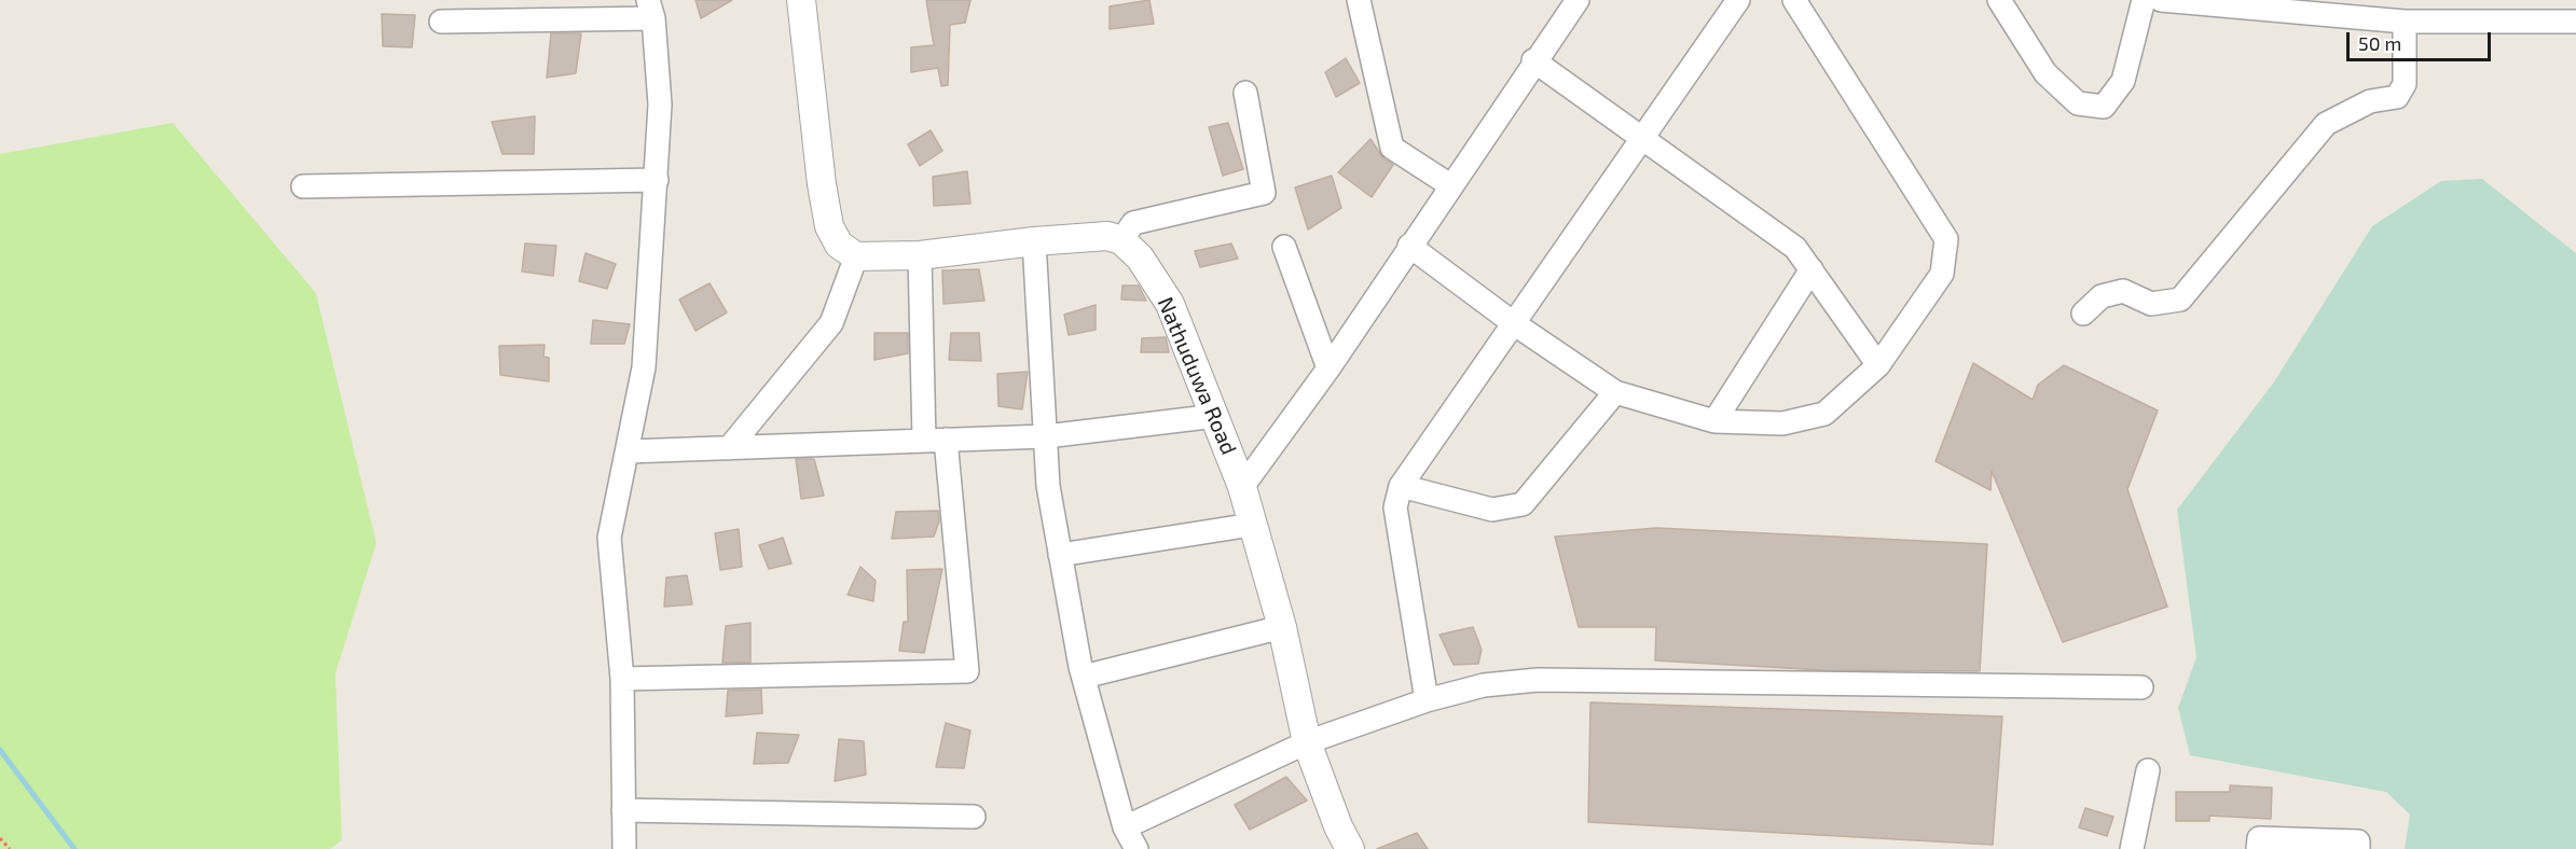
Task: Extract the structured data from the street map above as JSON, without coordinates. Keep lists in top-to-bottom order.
{
  "streets": {
    "street": ["Nathuduwa Road"]
  },
  "scale_bar": "50 m"
}
